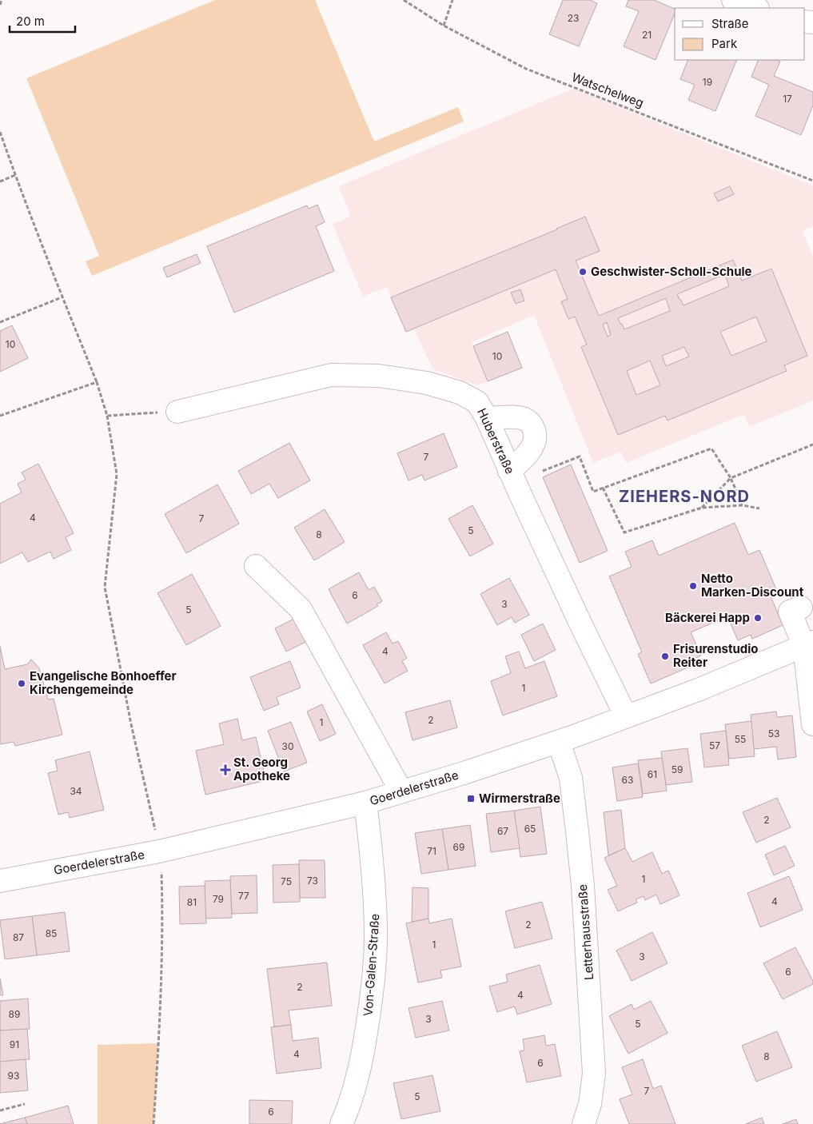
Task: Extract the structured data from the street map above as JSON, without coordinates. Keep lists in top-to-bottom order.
{
  "streets": {
    "street": [
      "Huberstraße",
      "Goerdelerstraße",
      "Letterhausstraße",
      "Von-Galen-Straße"
    ],
    "path": ["Watschelweg"]
  },
  "crossings": [
    ["Huberstraße", "Goerdelerstraße"],
    ["Goerdelerstraße", "Letterhausstraße"],
    ["Goerdelerstraße", "Von-Galen-Straße"]
  ],
  "districts": ["ZIEHERS-NORD"],
  "places": {
    "other": [
      "Geschwister-Scholl-Schule",
      "Netto Marken-Discount",
      "Bäckerei Happ",
      "Frisurenstudio Reiter",
      "Evangelische Bonhoeffer Kirchengemeinde"
    ],
    "health": ["St. Georg Apotheke"],
    "transit": ["Wirmerstraße"]
  },
  "house_numbers": [
    "23",
    "21",
    "19",
    "17",
    "10",
    "10",
    "7",
    "4",
    "7",
    "5",
    "8",
    "6",
    "3",
    "5",
    "4",
    "1",
    "2",
    "1",
    "53",
    "55",
    "57",
    "30",
    "59",
    "61",
    "63",
    "34",
    "2",
    "65",
    "67",
    "69",
    "71",
    "1",
    "73",
    "75",
    "77",
    "79",
    "4",
    "81",
    "2",
    "85",
    "87",
    "1",
    "3",
    "6",
    "2",
    "4",
    "89",
    "3",
    "5",
    "91",
    "4",
    "8",
    "6",
    "93",
    "7",
    "5",
    "6"
  ],
  "legend": ["Straße", "Park"],
  "scale_bar": "20 m"
}
